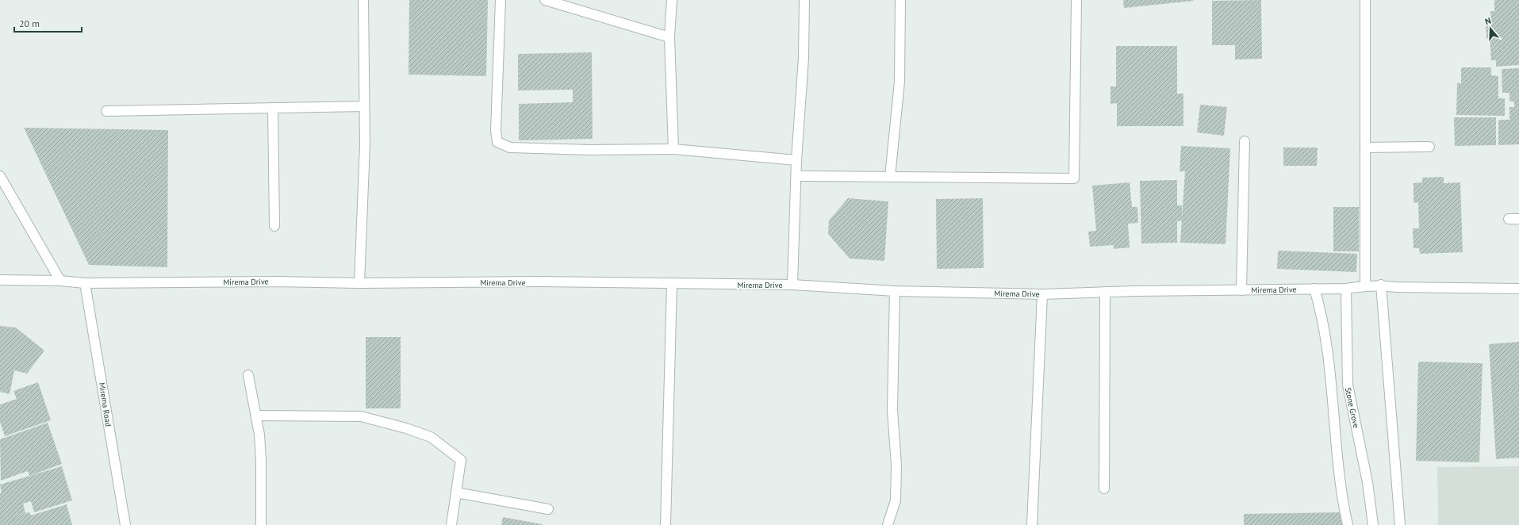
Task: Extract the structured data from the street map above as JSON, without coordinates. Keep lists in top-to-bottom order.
{
  "streets": {
    "street": ["Mirema Drive", "Mirema Road", "Stone Grove"]
  },
  "crossings": [
    ["Mirema Drive", "Mirema Road"],
    ["Mirema Drive", "Stone Grove"]
  ],
  "scale_bar": "20 m",
  "north": "top"
}
